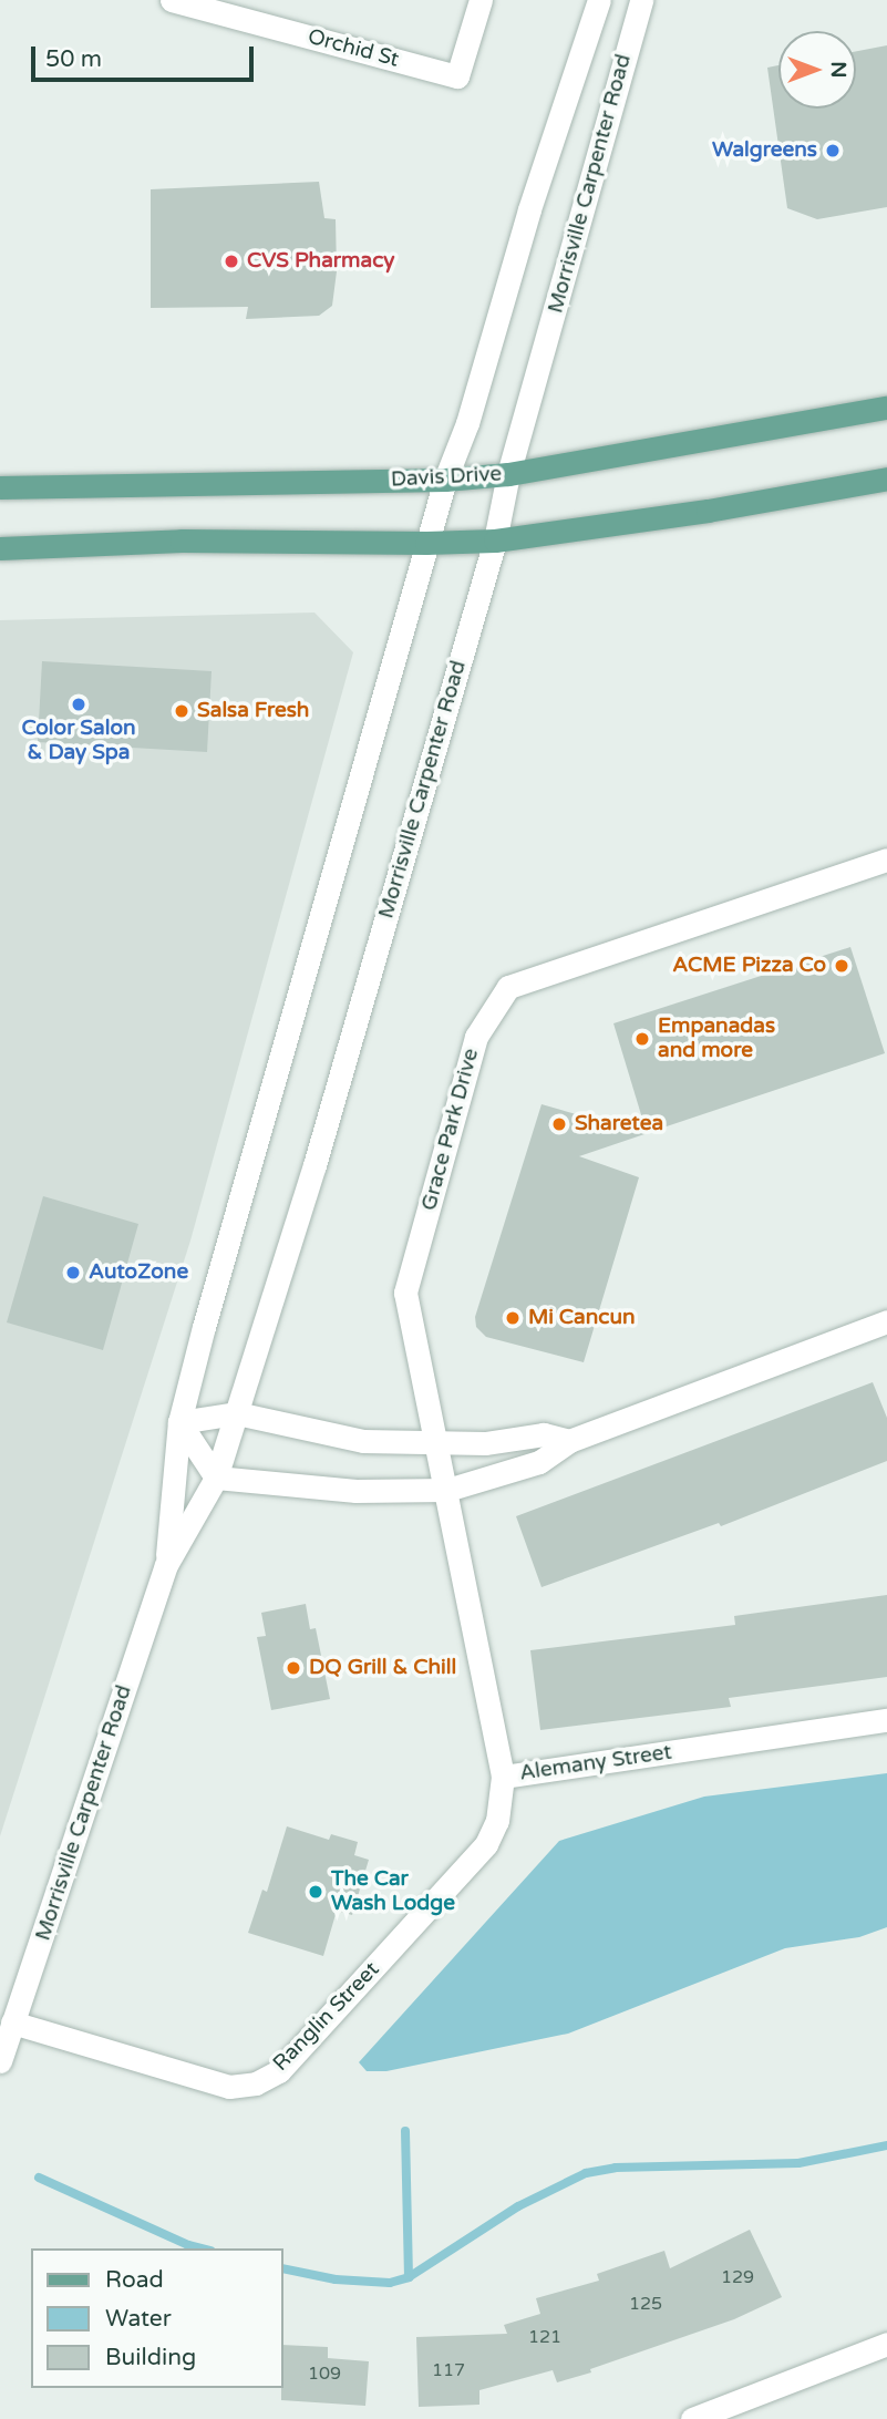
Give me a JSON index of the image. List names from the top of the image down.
{
  "streets": {
    "main road": ["Davis Drive"],
    "street": [
      "Orchid St",
      "Morrisville Carpenter Road",
      "Grace Park Drive",
      "Alemany Street",
      "Ranglin Street"
    ]
  },
  "crossings": [
    ["Morrisville Carpenter Road", "Davis Drive"],
    ["Morrisville Carpenter Road", "Ranglin Street"],
    ["Grace Park Drive", "Alemany Street"],
    ["Alemany Street", "Ranglin Street"]
  ],
  "places": [
    "Walgreens",
    "CVS Pharmacy",
    "Color Salon & Day Spa",
    "Salsa Fresh",
    "ACME Pizza Co",
    "Empanadas and more",
    "Sharetea",
    "AutoZone",
    "Mi Cancun",
    "DQ Grill & Chill",
    "The Car Wash Lodge"
  ],
  "house_numbers": [
    "129",
    "125",
    "121",
    "117",
    "109"
  ],
  "legend": ["Road", "Water", "Building"],
  "scale_bar": "50 m",
  "north": "right"
}
